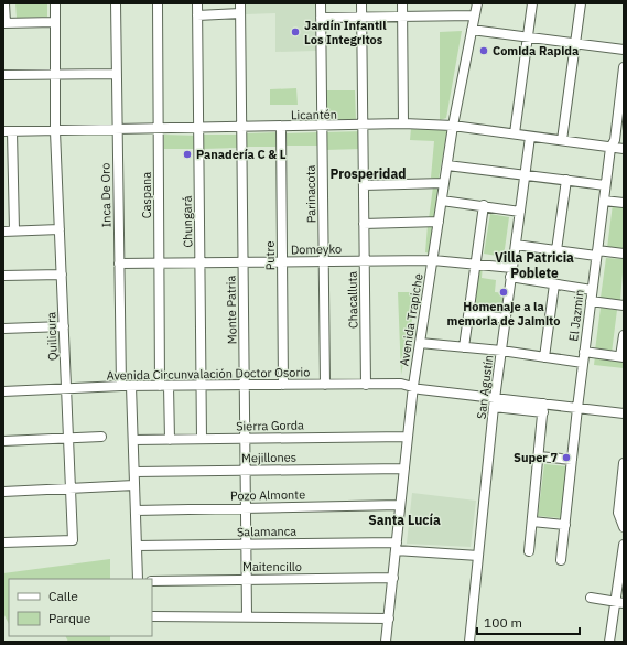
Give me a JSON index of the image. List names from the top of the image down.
{
  "streets": {
    "street": [
      "Licantén",
      "Parinacota",
      "Inca De Oro",
      "Caspana",
      "Chungará",
      "Domeyko",
      "Putre",
      "Chacalluta",
      "Monte Patria",
      "El Jazmin",
      "Avenida Trapiche",
      "Quilicura",
      "Avenida Circunvalación Doctor Osorio",
      "San Agustín",
      "Sierra Gorda",
      "Mejillones",
      "Pozo Almonte",
      "Salamanca",
      "Maitencillo"
    ]
  },
  "crossings": [
    ["Licantén", "Parinacota"],
    ["Licantén", "Inca De Oro"],
    ["Licantén", "Caspana"],
    ["Licantén", "Chungará"],
    ["Licantén", "Putre"],
    ["Licantén", "Chacalluta"],
    ["Licantén", "Monte Patria"],
    ["Licantén", "El Jazmin"],
    ["Licantén", "Avenida Trapiche"],
    ["Licantén", "Quilicura"],
    ["Licantén", "San Agustín"],
    ["Parinacota", "Domeyko"],
    ["Parinacota", "Avenida Circunvalación Doctor Osorio"],
    ["Inca De Oro", "Domeyko"],
    ["Inca De Oro", "Avenida Circunvalación Doctor Osorio"],
    ["Caspana", "Domeyko"],
    ["Caspana", "Avenida Circunvalación Doctor Osorio"],
    ["Caspana", "Sierra Gorda"],
    ["Chungará", "Domeyko"],
    ["Chungará", "Avenida Circunvalación Doctor Osorio"],
    ["Chungará", "Sierra Gorda"],
    ["Domeyko", "Putre"],
    ["Domeyko", "Chacalluta"],
    ["Domeyko", "Monte Patria"],
    ["Domeyko", "El Jazmin"],
    ["Domeyko", "Avenida Trapiche"],
    ["Domeyko", "San Agustín"],
    ["Putre", "Avenida Circunvalación Doctor Osorio"],
    ["Chacalluta", "Avenida Circunvalación Doctor Osorio"],
    ["Monte Patria", "Avenida Circunvalación Doctor Osorio"],
    ["Monte Patria", "Sierra Gorda"],
    ["Monte Patria", "Mejillones"],
    ["Monte Patria", "Pozo Almonte"],
    ["Monte Patria", "Salamanca"],
    ["Monte Patria", "Maitencillo"],
    ["El Jazmin", "Avenida Circunvalación Doctor Osorio"],
    ["Avenida Trapiche", "Avenida Circunvalación Doctor Osorio"],
    ["Avenida Trapiche", "Sierra Gorda"],
    ["Avenida Trapiche", "Mejillones"],
    ["Avenida Trapiche", "Pozo Almonte"],
    ["Avenida Trapiche", "Salamanca"],
    ["Avenida Trapiche", "Maitencillo"],
    ["Quilicura", "Avenida Circunvalación Doctor Osorio"],
    ["Avenida Circunvalación Doctor Osorio", "San Agustín"],
    ["San Agustín", "Salamanca"]
  ],
  "districts": ["Prosperidad", "Villa Patricia Poblete", "Santa Lucía"],
  "places": [
    "Jardín Infantil Los Integritos",
    "Comida Rapida",
    "Panadería C & L",
    "Homenaje a la memoria de Jaimito",
    "Super 7"
  ],
  "legend": ["Calle", "Parque"],
  "scale_bar": "100 m"
}
